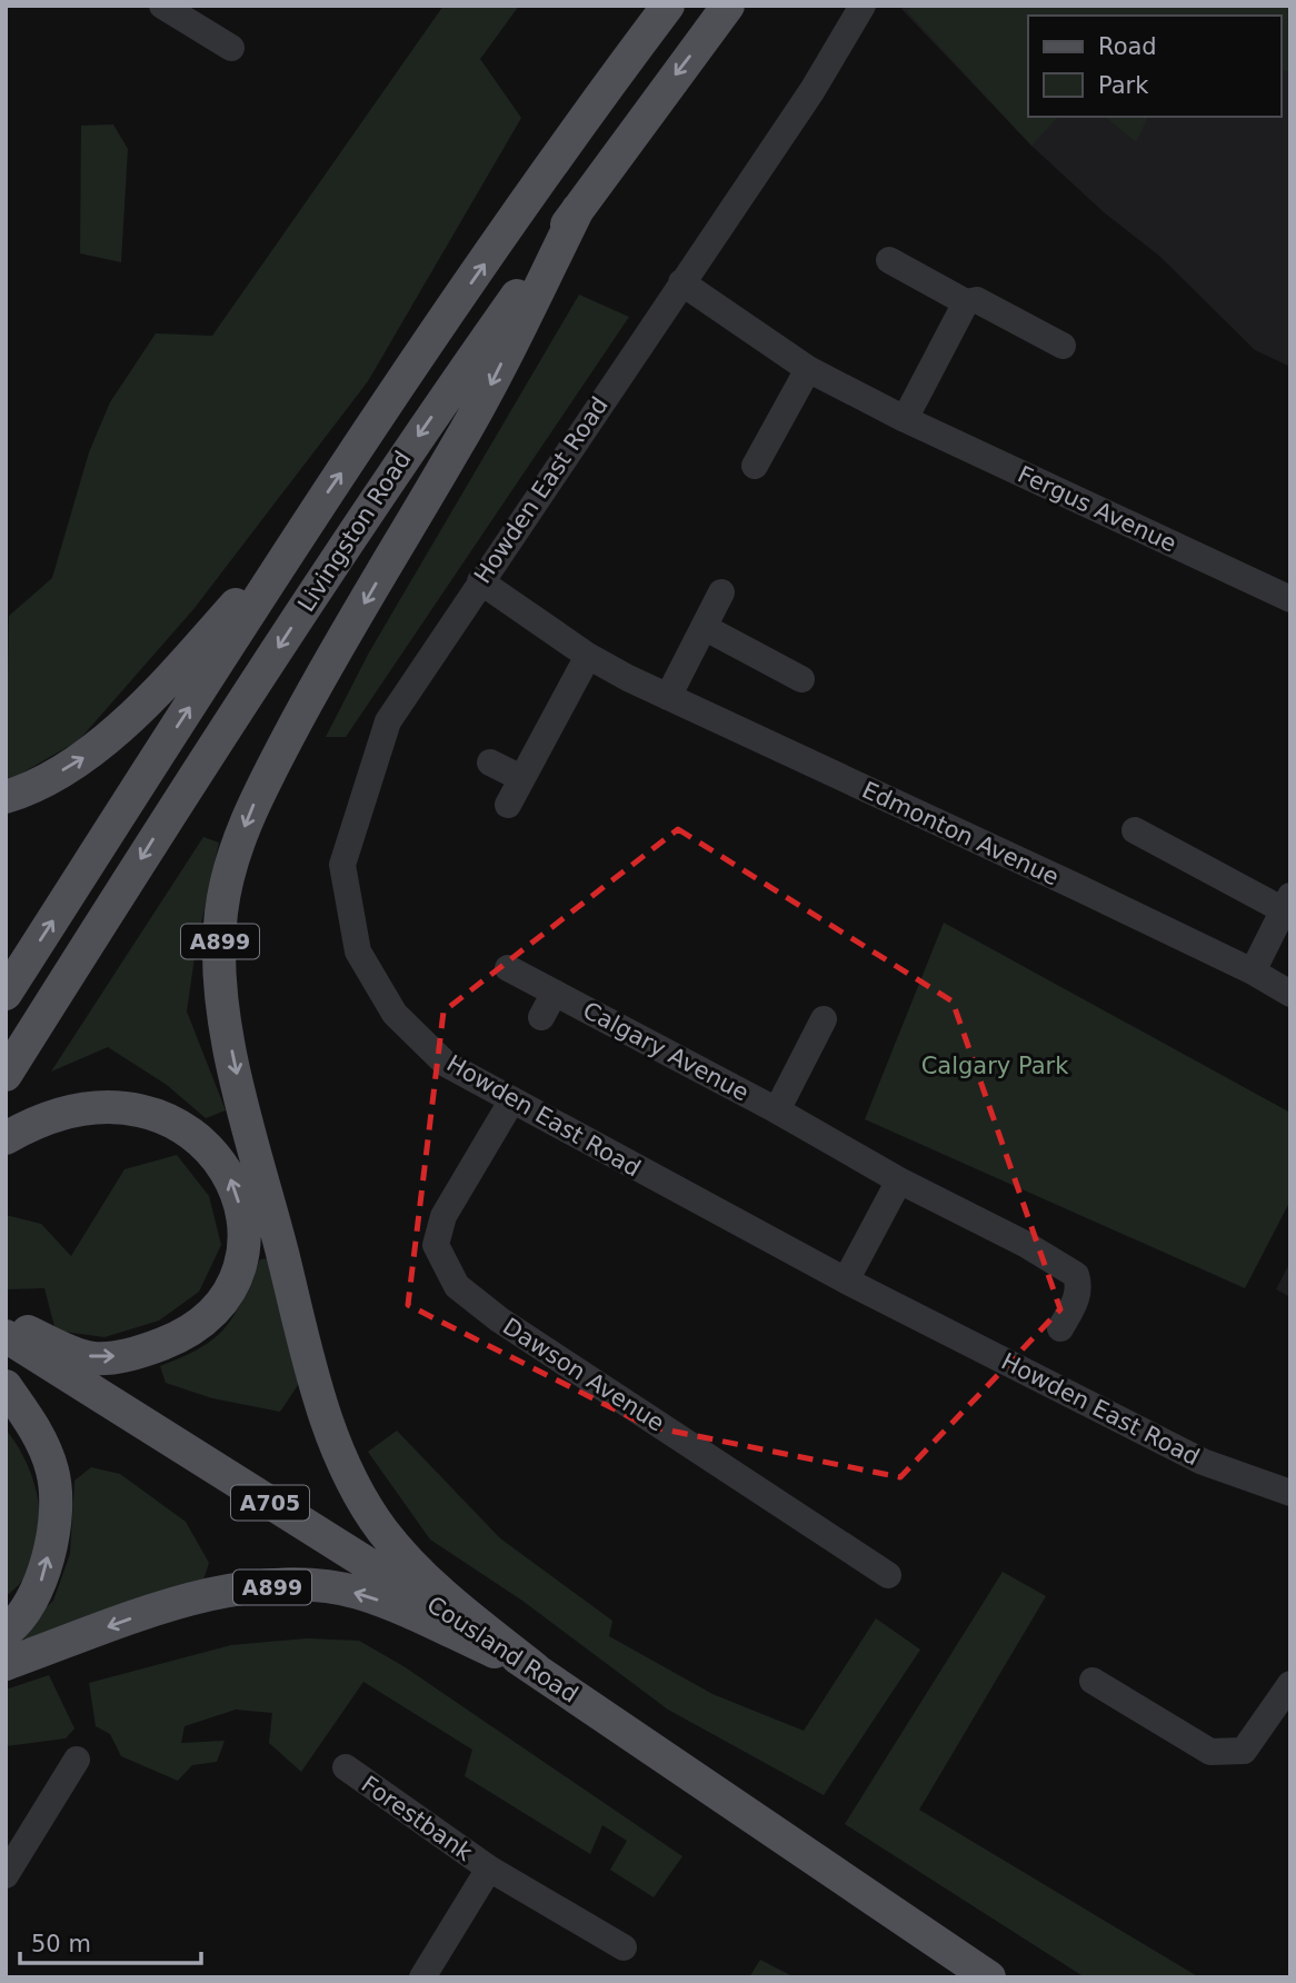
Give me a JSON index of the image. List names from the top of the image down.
{
  "streets": {
    "main road": [
      "Livingston Road",
      "A899",
      "A705",
      "Cousland Road"
    ],
    "street": [
      "Howden East Road",
      "Fergus Avenue",
      "Edmonton Avenue",
      "Calgary Avenue",
      "Dawson Avenue",
      "Forestbank"
    ]
  },
  "crossings": [
    ["Howden East Road", "Fergus Avenue"],
    ["Howden East Road", "Edmonton Avenue"],
    ["Howden East Road", "Dawson Avenue"],
    ["Livingston Road", "A899"],
    ["A899", "Cousland Road"]
  ],
  "parks": ["Calgary Park"],
  "legend": ["Road", "Park"],
  "scale_bar": "50 m"
}
